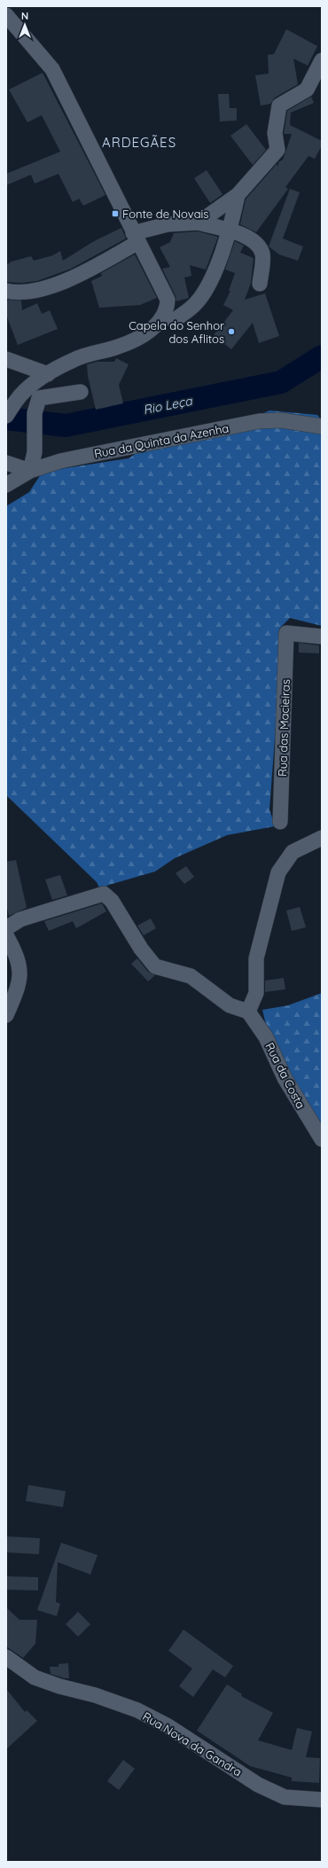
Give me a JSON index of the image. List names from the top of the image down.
{
  "streets": {
    "street": [
      "Rua da Quinta da Azenha",
      "Rua das Macieiras",
      "Rua da Costa",
      "Rua Nova da Gandra"
    ]
  },
  "districts": ["ARDEGÃES"],
  "water": ["Rio Leça"],
  "places": {
    "transit": ["Fonte de Novais"],
    "other": ["Capela do Senhor dos Aflitos"]
  },
  "north": "top"
}
